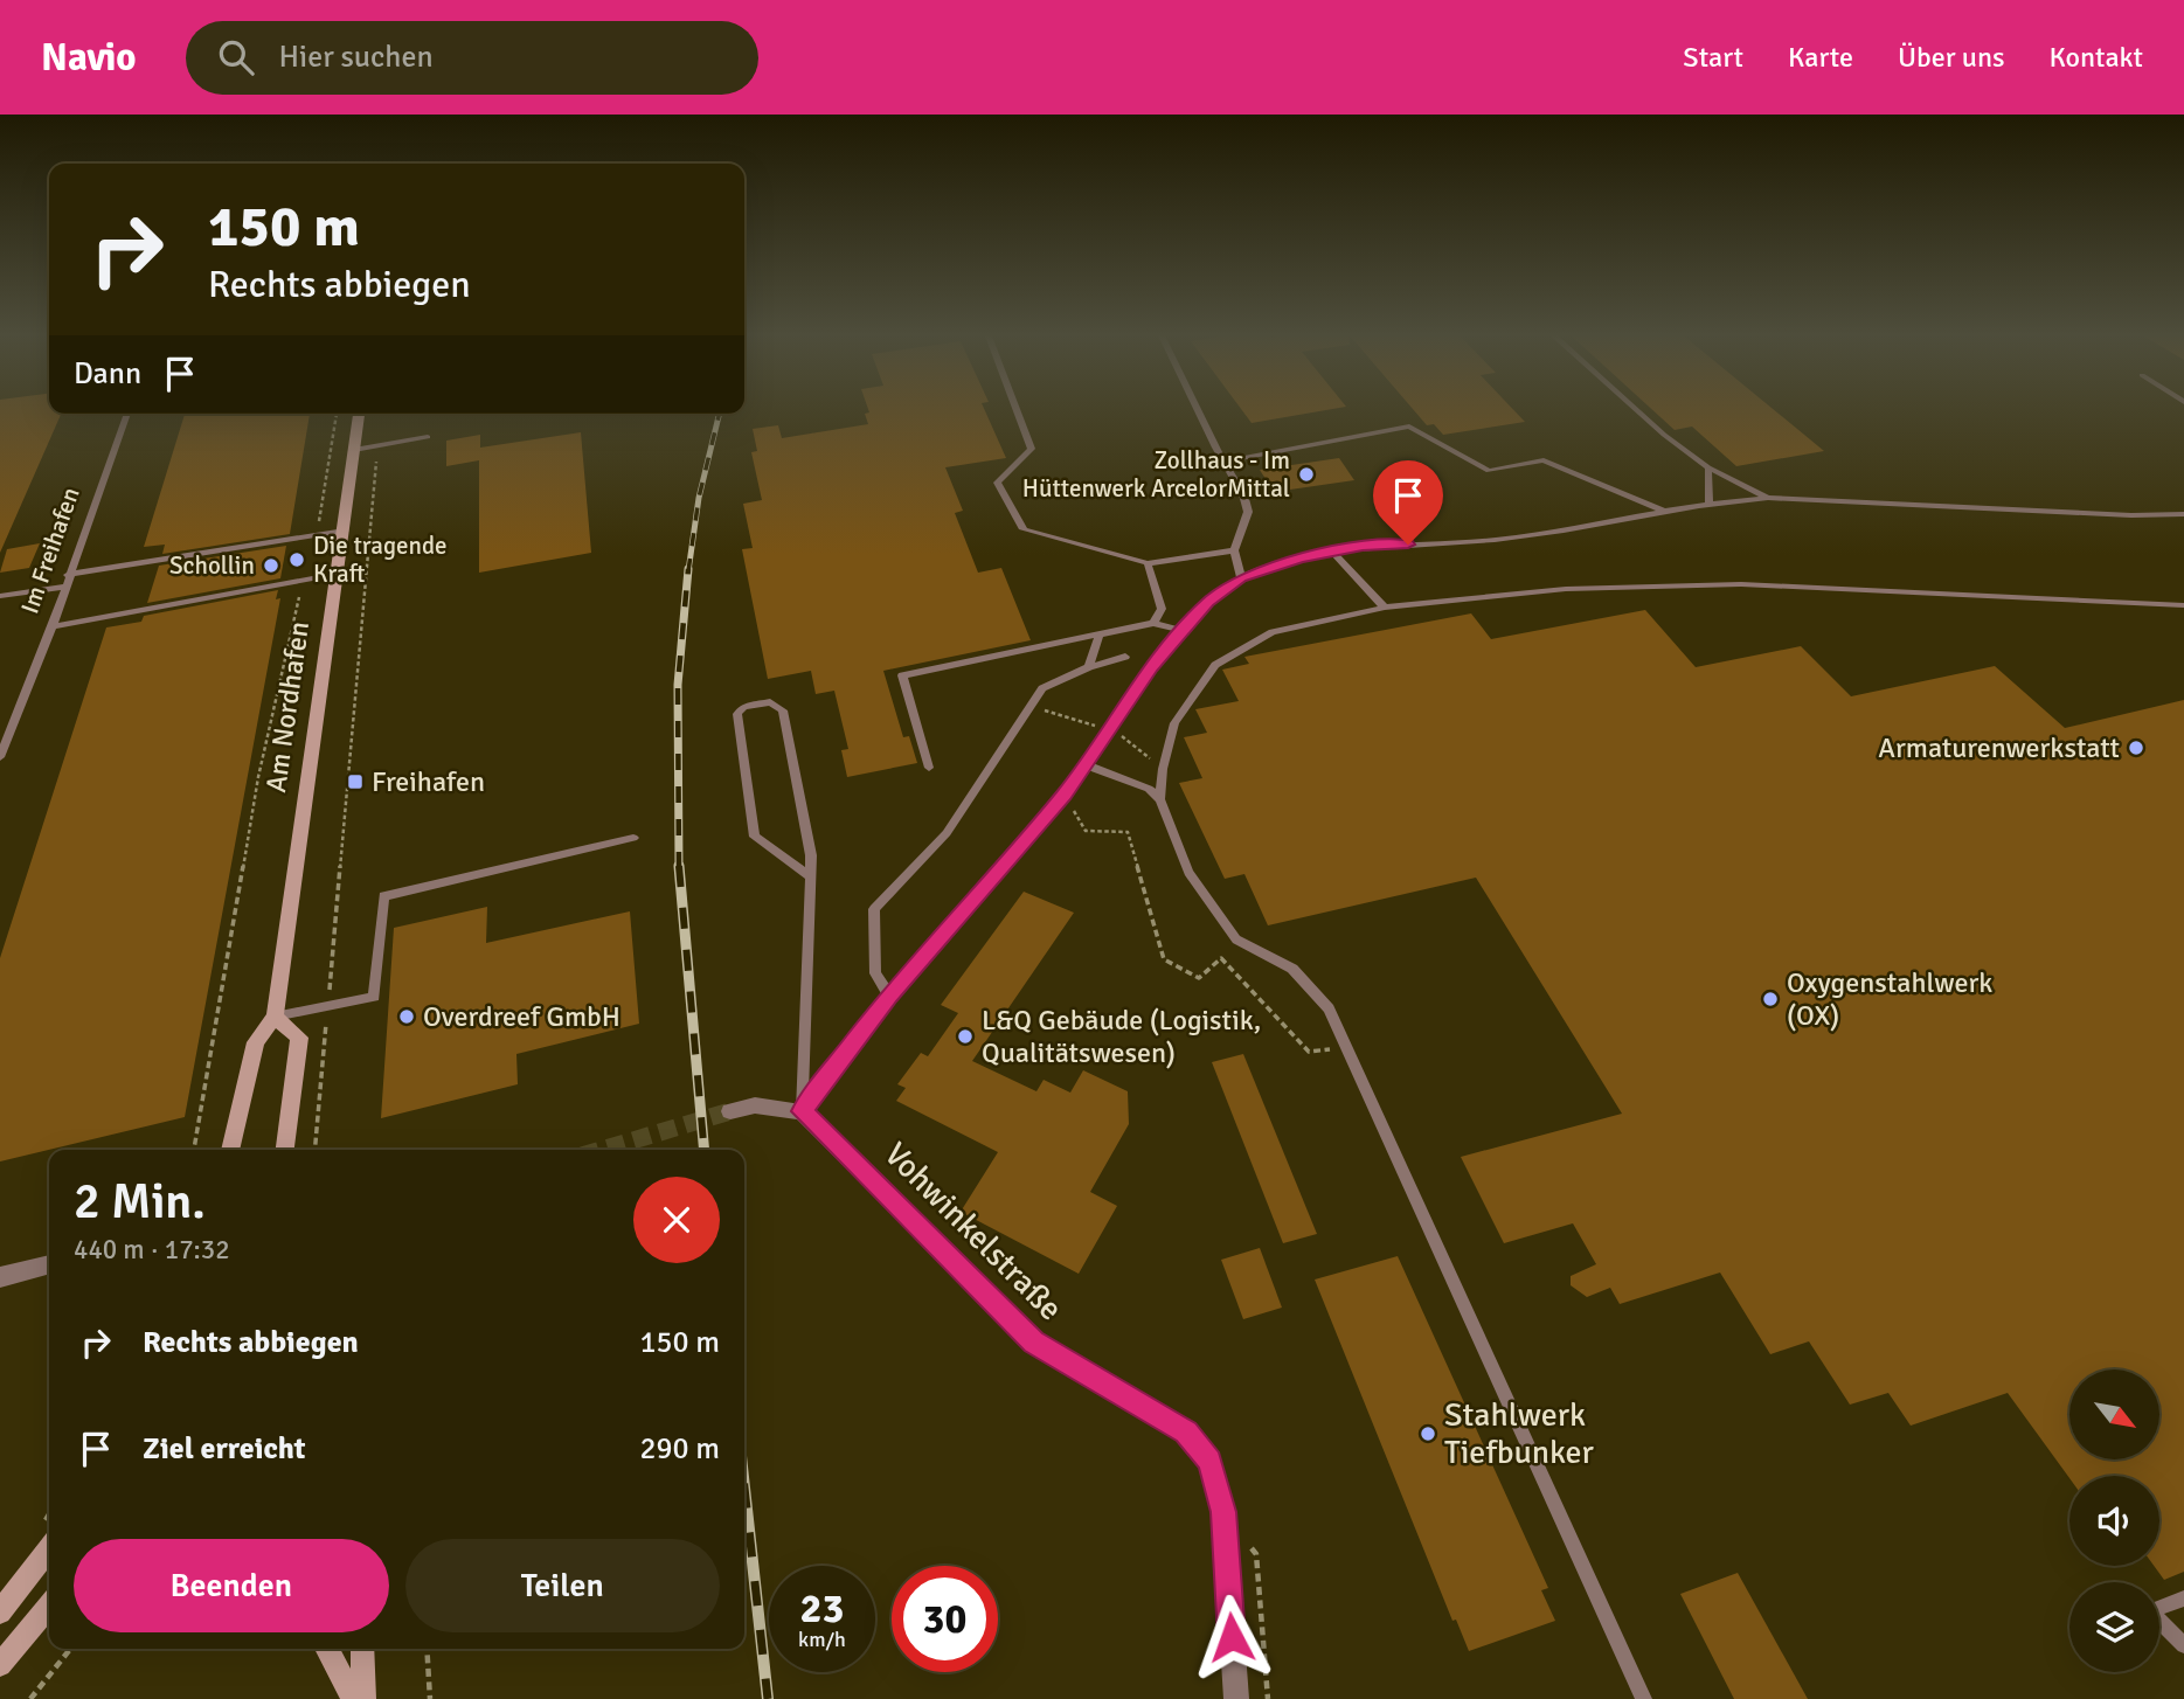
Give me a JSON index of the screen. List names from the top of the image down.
{
  "streets": {
    "main road": ["Am Nordhafen"],
    "street": ["Vohwinkelstraße"],
    "lane": ["Im Freihafen"]
  },
  "places": {
    "other": [
      "Zollhaus - Im Hüttenwerk ArcelorMittal",
      "Die tragende Kraft",
      "Schollin",
      "Armaturenwerkstatt",
      "Oxygenstahlwerk (OX)",
      "Overdreef GmbH",
      "L&Q Gebäude (Logistik, Qualitätswesen)",
      "Stahlwerk Tiefbunker"
    ],
    "transit": ["Freihafen"]
  },
  "north": "bottom right",
  "page": {
    "header": "Navio",
    "search": "Hier suchen",
    "nav": [
      "Start",
      "Karte",
      "Über uns",
      "Kontakt"
    ],
    "turn": ["150 m", "Rechts abbiegen"],
    "then": "Dann",
    "heading": ["2 Min.", "440 m · 17:32"],
    "list": [
      {
        "name": "Rechts abbiegen",
        "value": "150 m"
      },
      {
        "name": "Ziel erreicht",
        "value": "290 m"
      }
    ],
    "buttons": ["Beenden", "Teilen"],
    "speed": "23 km/h",
    "limit": "30"
  }
}
